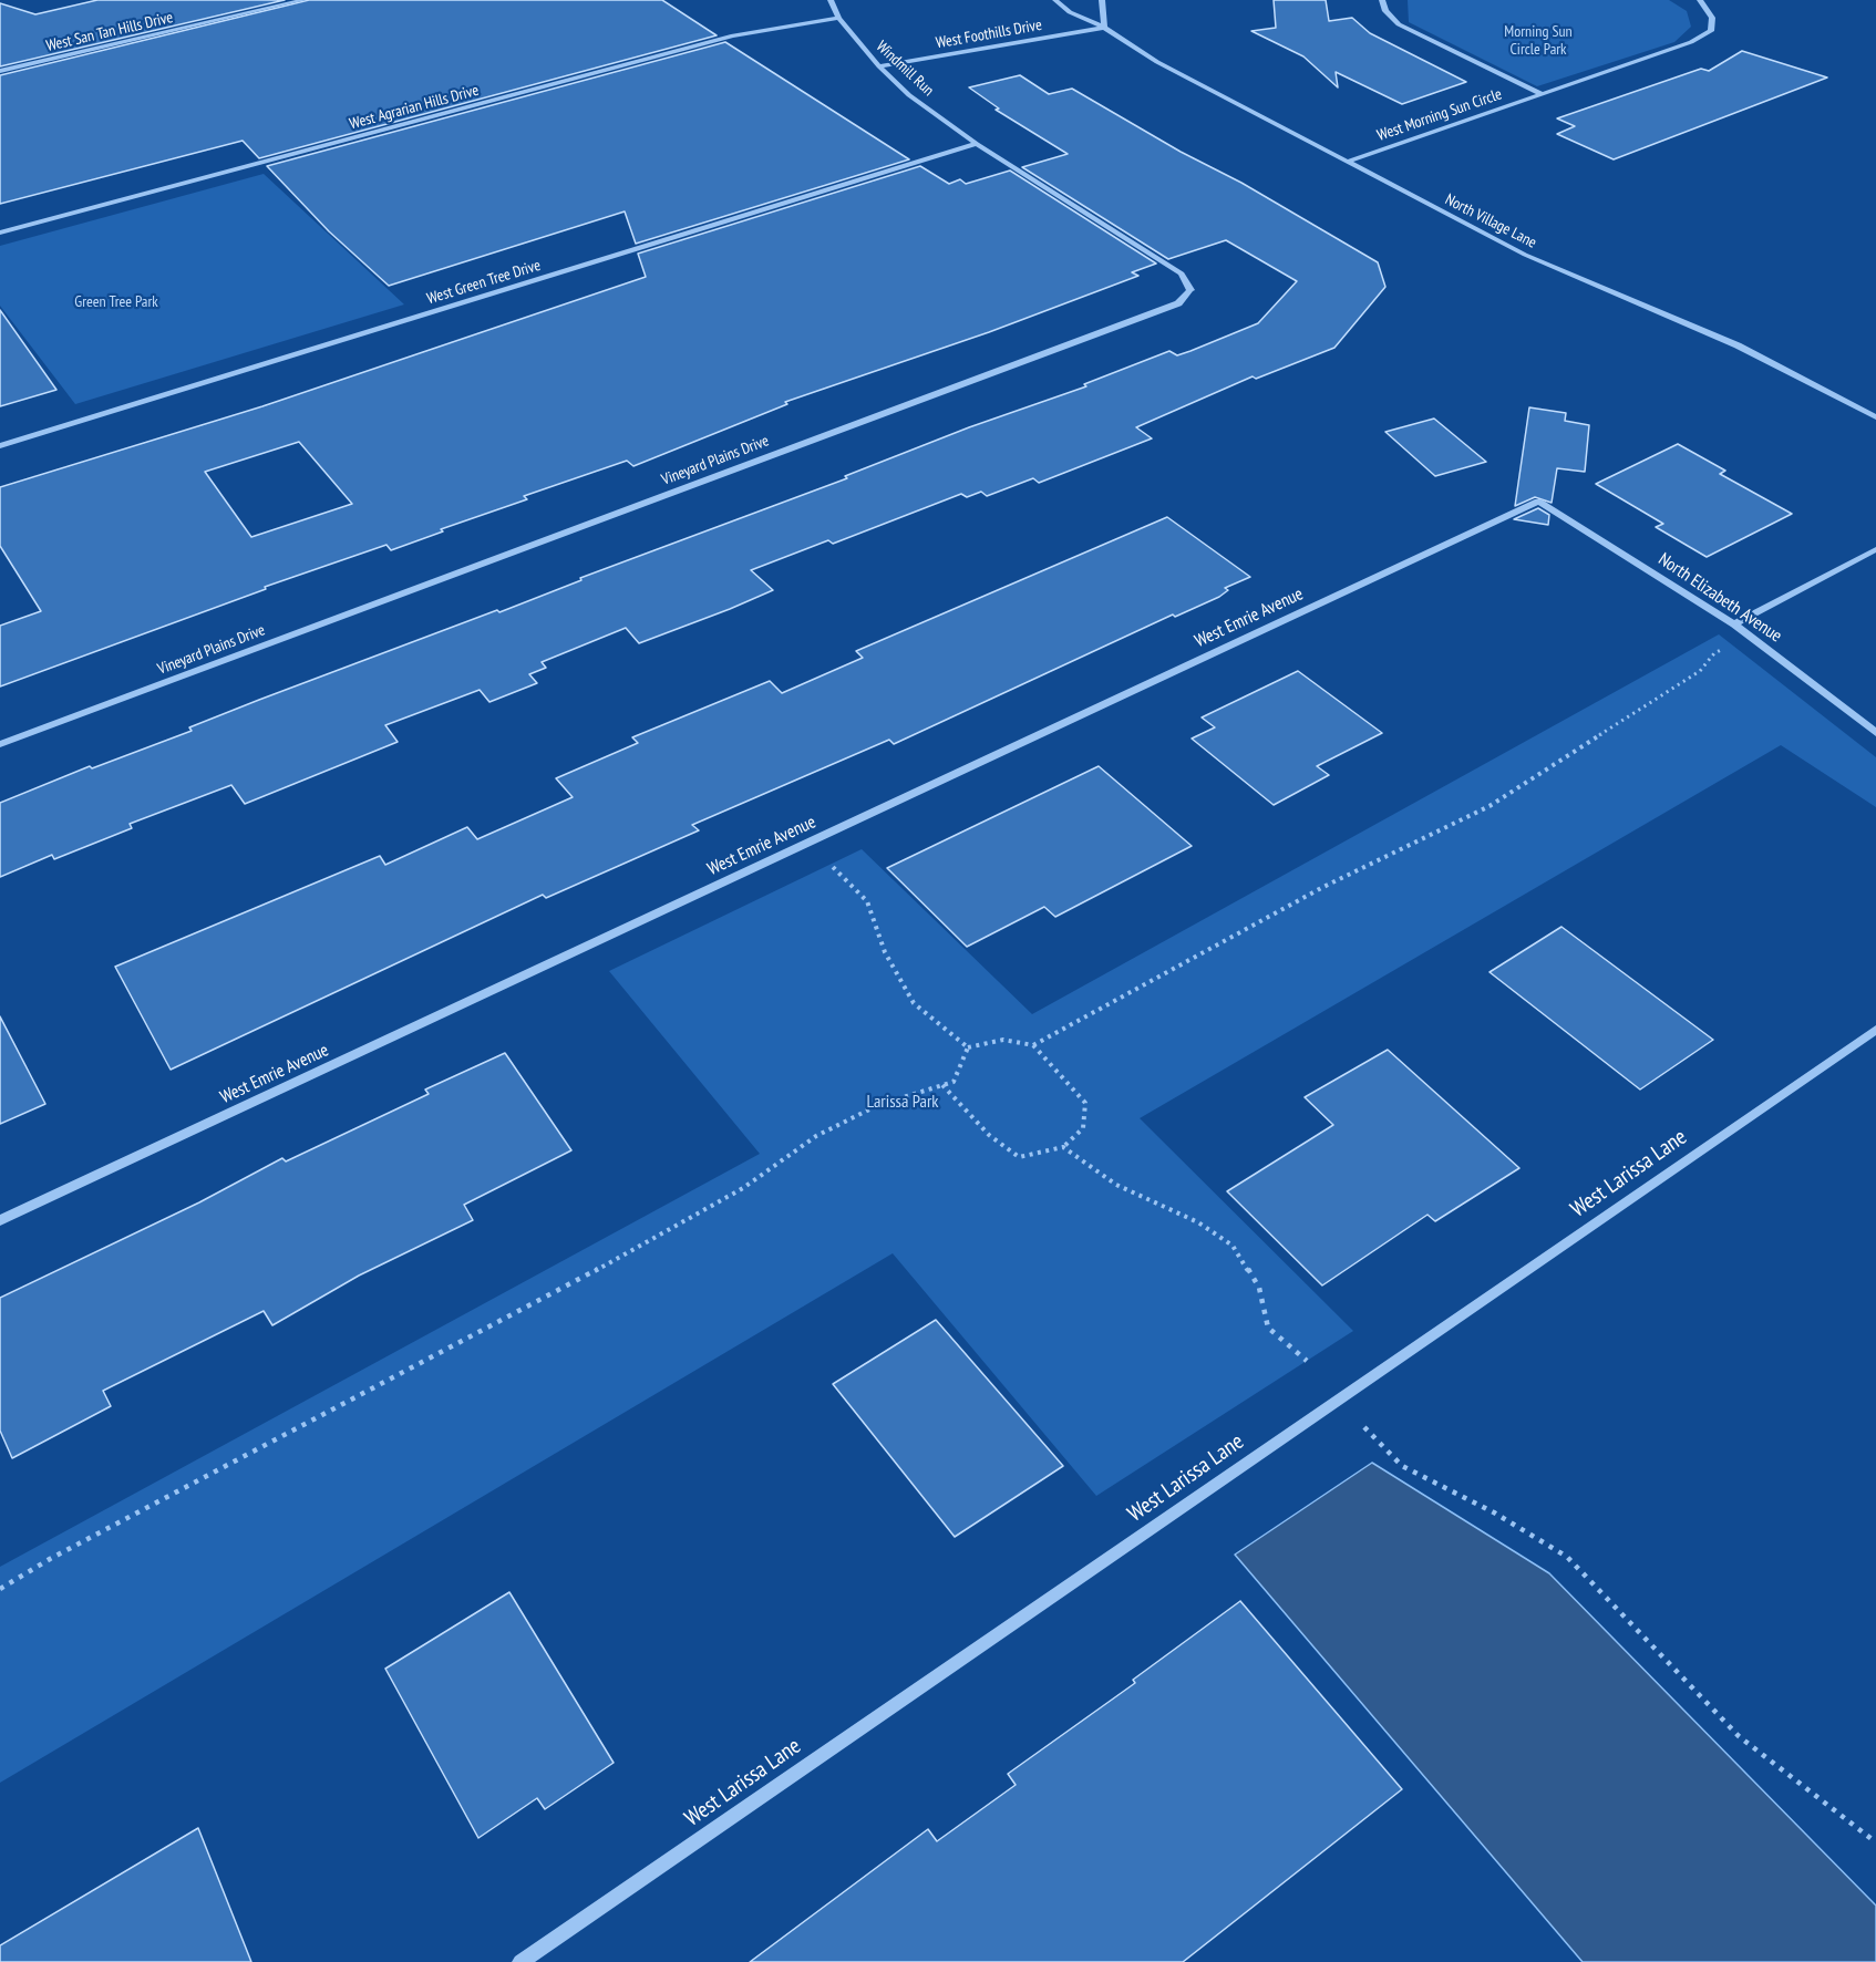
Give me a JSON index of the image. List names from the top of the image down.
{
  "streets": {
    "street": [
      "West San Tan Hills Drive",
      "West Foothills Drive",
      "Windmill Run",
      "West Agrarian Hills Drive",
      "West Morning Sun Circle",
      "North Village Lane",
      "West Green Tree Drive",
      "Vineyard Plains Drive",
      "North Elizabeth Avenue",
      "West Emrie Avenue",
      "West Larissa Lane"
    ]
  },
  "crossings": [
    ["West Foothills Drive", "Windmill Run"],
    ["West Foothills Drive", "North Village Lane"],
    ["Windmill Run", "West Agrarian Hills Drive"],
    ["Windmill Run", "West Green Tree Drive"],
    ["Windmill Run", "Vineyard Plains Drive"],
    ["West Morning Sun Circle", "North Village Lane"],
    ["West Green Tree Drive", "Vineyard Plains Drive"],
    ["North Elizabeth Avenue", "West Emrie Avenue"]
  ],
  "parks": ["Morning Sun Circle Park", "Green Tree Park", "Larissa Park"]
}
